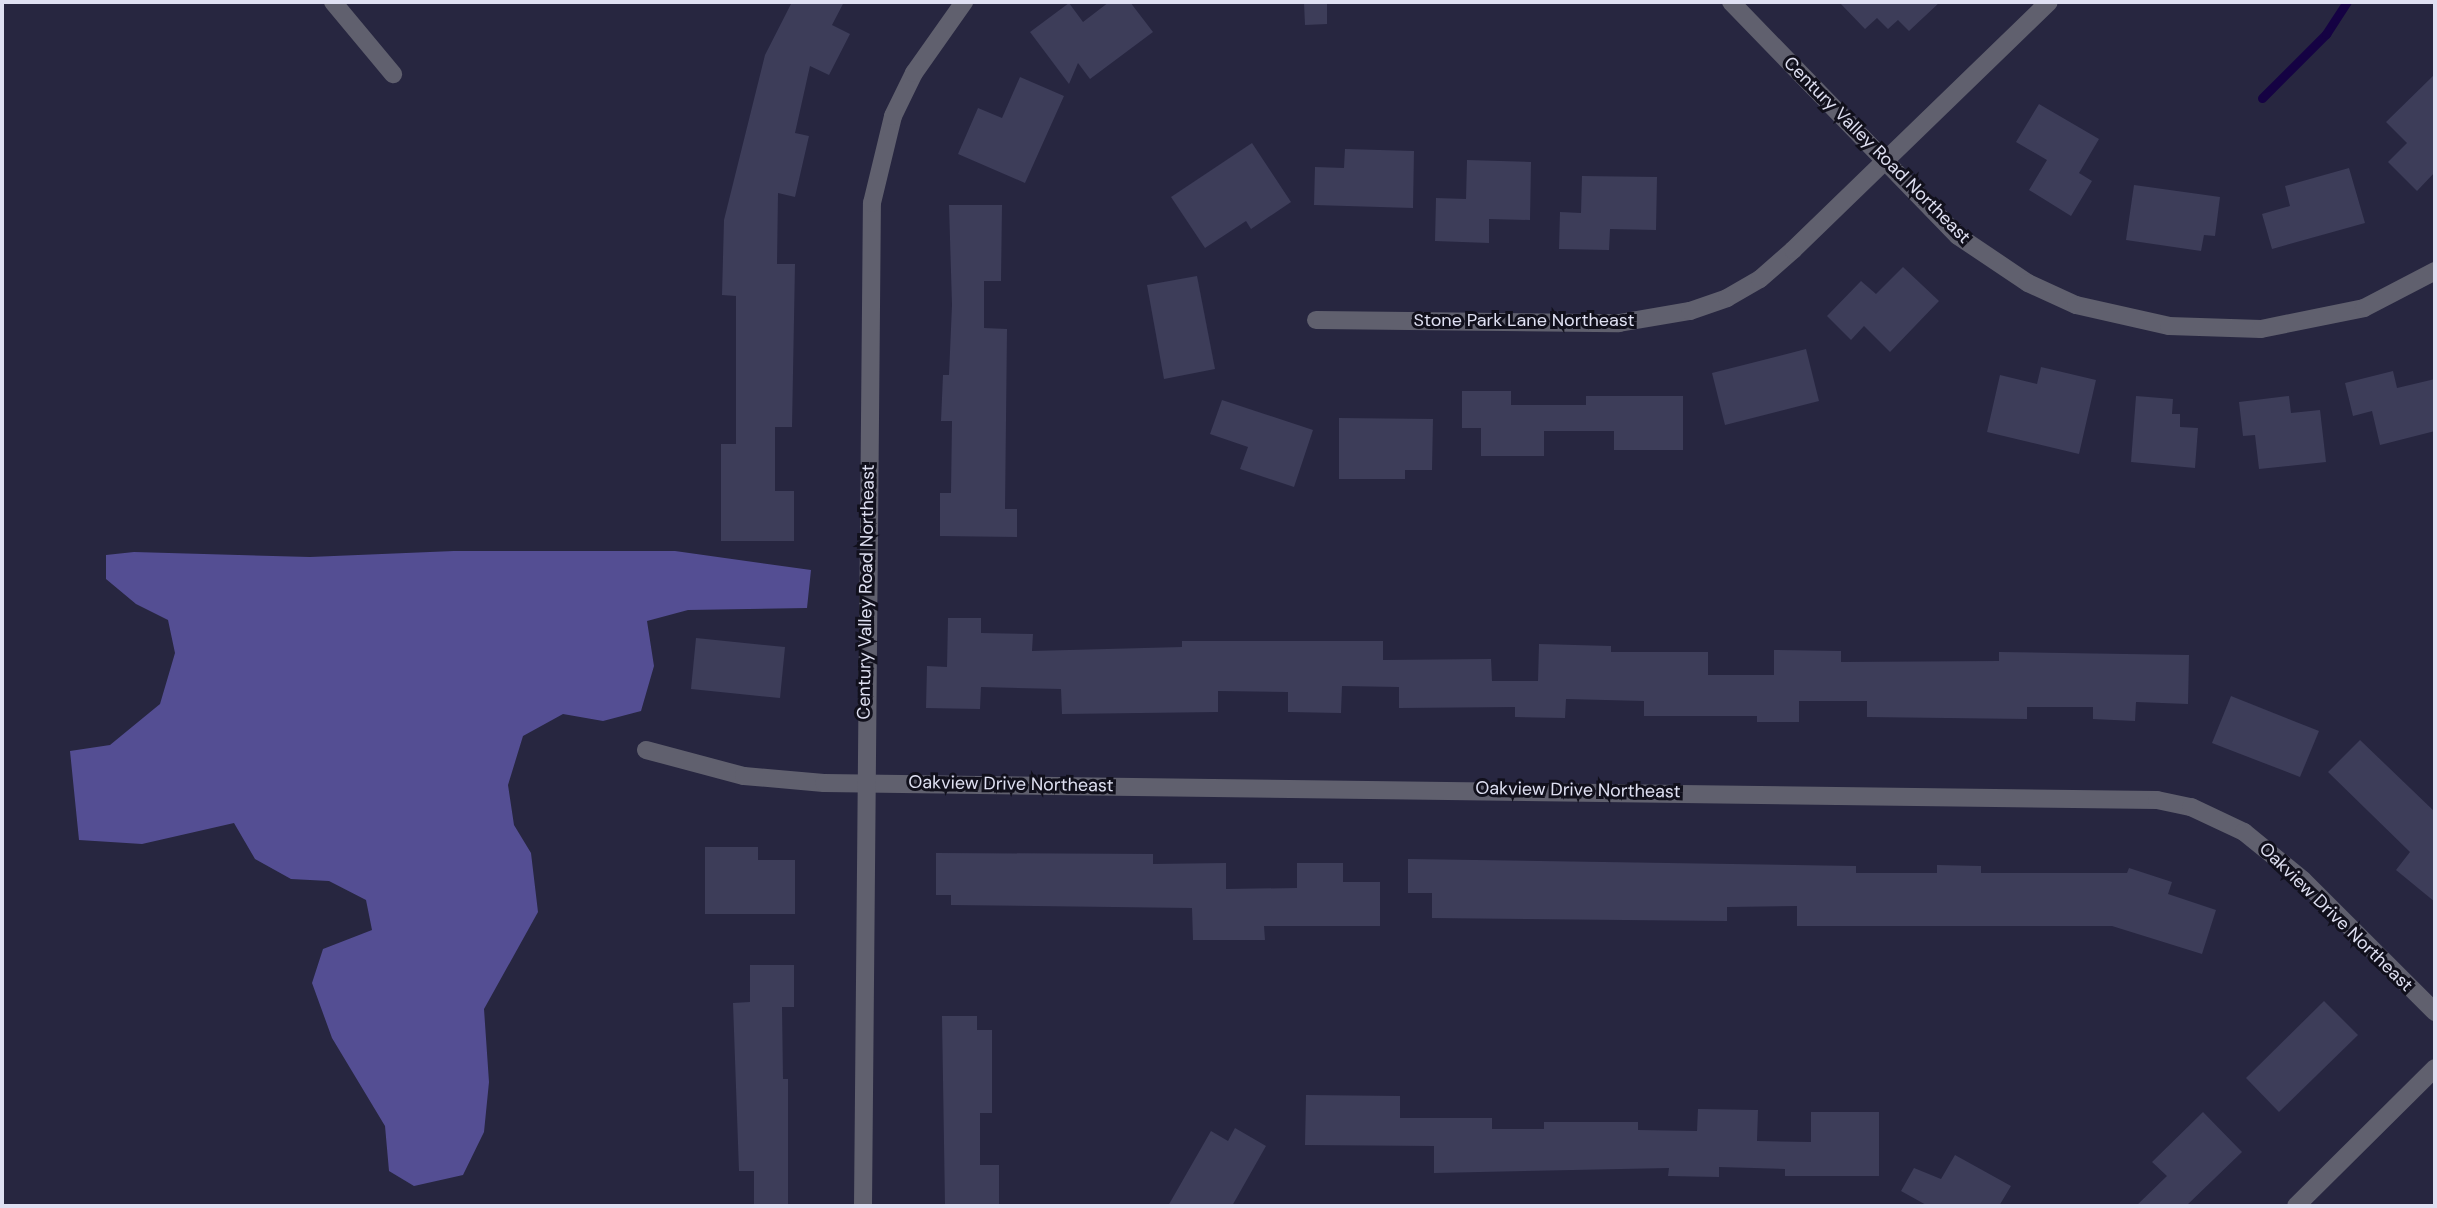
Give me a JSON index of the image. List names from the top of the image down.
{
  "streets": {
    "street": ["Century Valley Road Northeast", "Stone Park Lane Northeast", "Oakview Drive Northeast"]
  },
  "crossings": [
    ["Century Valley Road Northeast", "Stone Park Lane Northeast"],
    ["Century Valley Road Northeast", "Oakview Drive Northeast"]
  ]
}
